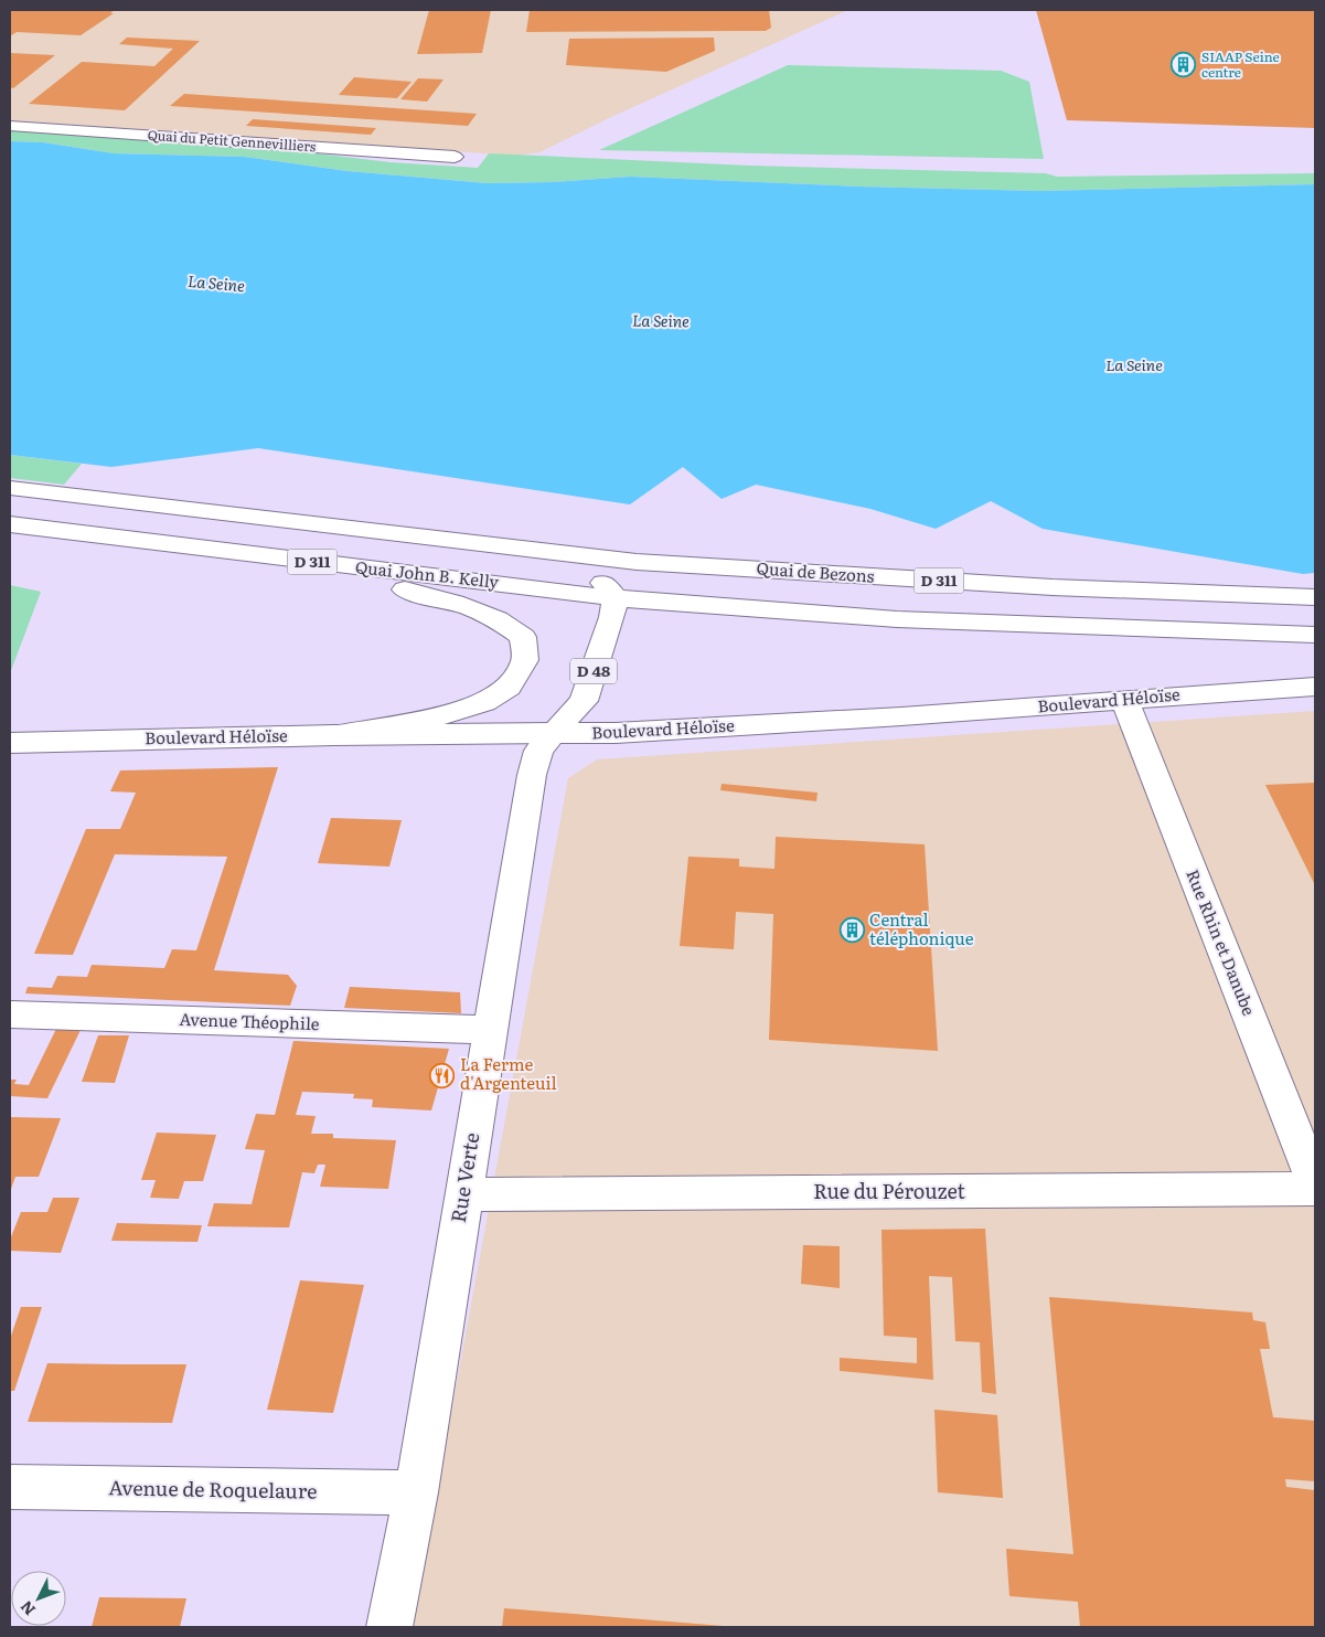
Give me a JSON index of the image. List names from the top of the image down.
{
  "streets": {
    "main road": [
      "Quai du Petit Gennevilliers",
      "D 311",
      "Quai de Bezons",
      "Quai John B. Kelly",
      "D 48",
      "Boulevard Héloïse",
      "Rue Rhin et Danube",
      "Avenue Théophile",
      "Rue Verte",
      "Rue du Pérouzet",
      "Avenue de Roquelaure"
    ]
  },
  "crossings": [
    ["D 311", "Quai John B. Kelly"],
    ["D 311", "D 48"],
    ["Quai John B. Kelly", "D 48"],
    ["D 48", "Boulevard Héloïse"],
    ["D 48", "Rue Verte"],
    ["Boulevard Héloïse", "Rue Rhin et Danube"],
    ["Boulevard Héloïse", "Rue Verte"],
    ["Avenue Théophile", "Rue Verte"],
    ["Rue Verte", "Rue du Pérouzet"],
    ["Rue Verte", "Avenue de Roquelaure"]
  ],
  "water": ["La Seine"],
  "places": {
    "building": ["SIAAP Seine centre", "Central téléphonique"],
    "restaurant": ["La Ferme d'Argenteuil"]
  },
  "north": "bottom left"
}
